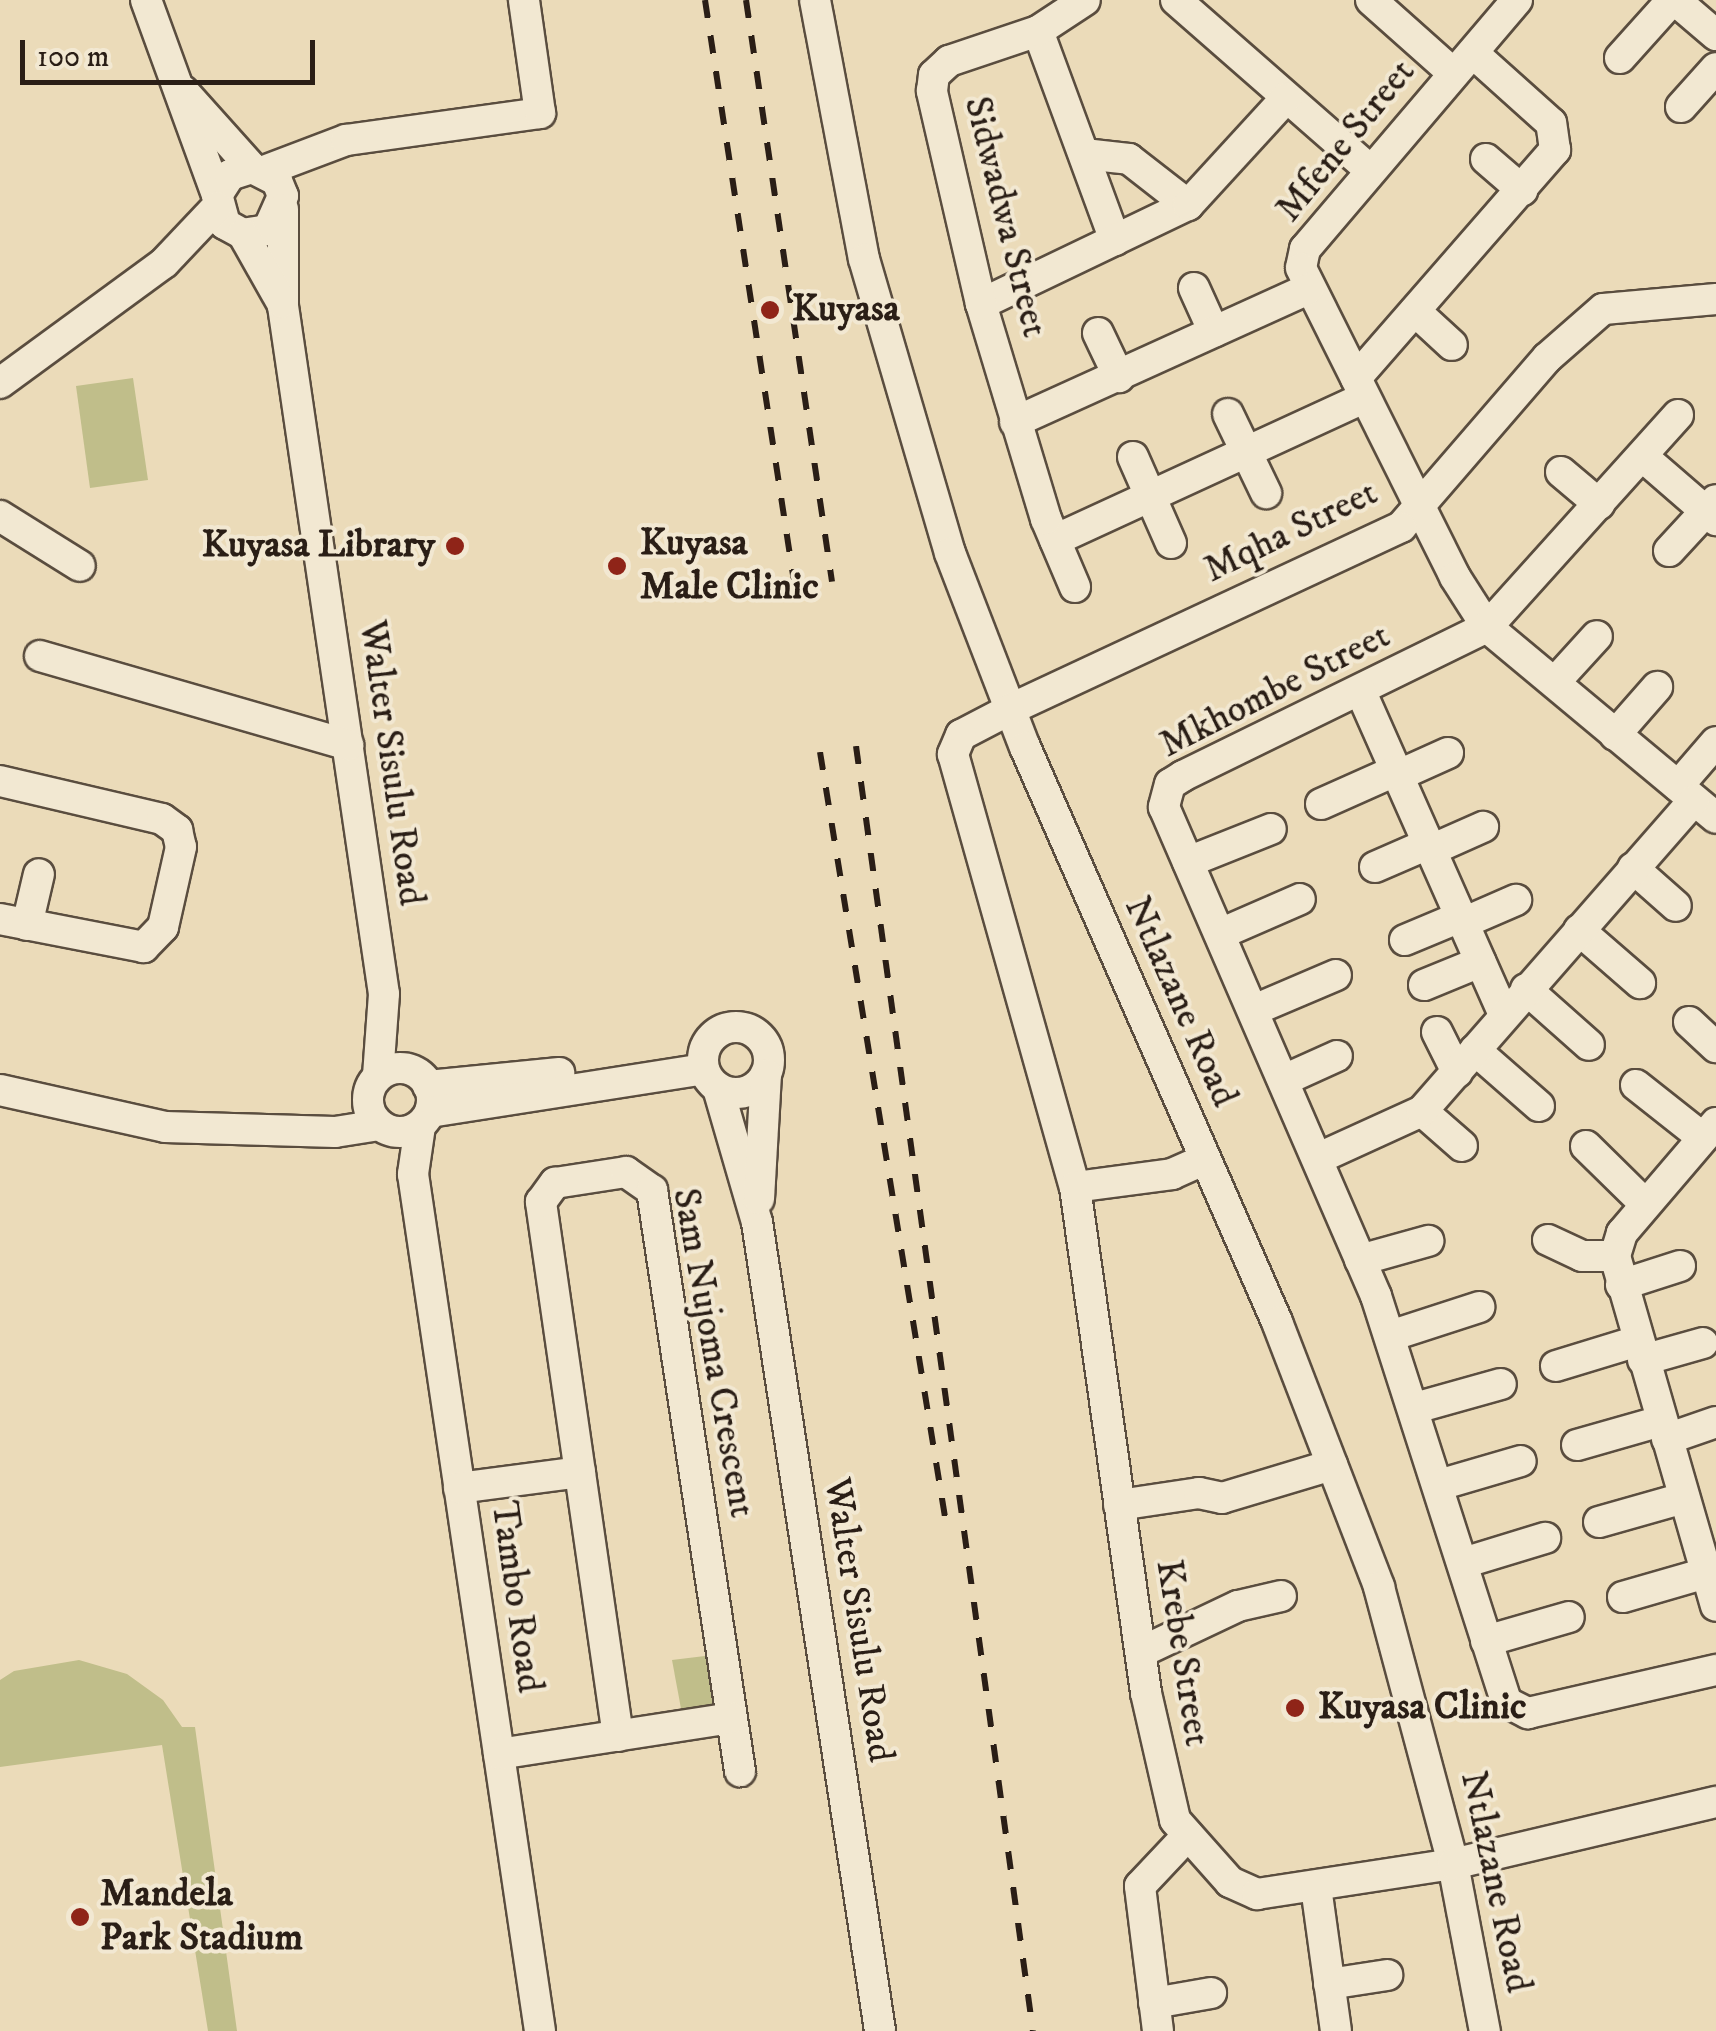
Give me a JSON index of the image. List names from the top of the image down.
{
  "streets": {
    "street": [
      "Mfene Street",
      "Sidwadwa Street",
      "Mqha Street",
      "Mkhombe Street",
      "Walter Sisulu Road",
      "Ntlazane Road",
      "Sam Nujoma Crescent",
      "Tambo Road",
      "Krebe Street"
    ]
  },
  "crossings": [
    ["Mqha Street", "Ntlazane Road"],
    ["Mqha Street", "Krebe Street"],
    ["Walter Sisulu Road", "Tambo Road"],
    ["Ntlazane Road", "Krebe Street"]
  ],
  "places": [
    "Kuyasa",
    "Kuyasa Library",
    "Kuyasa Male Clinic",
    "Kuyasa Clinic",
    "Mandela Park Stadium"
  ],
  "scale_bar": "100 m"
}
